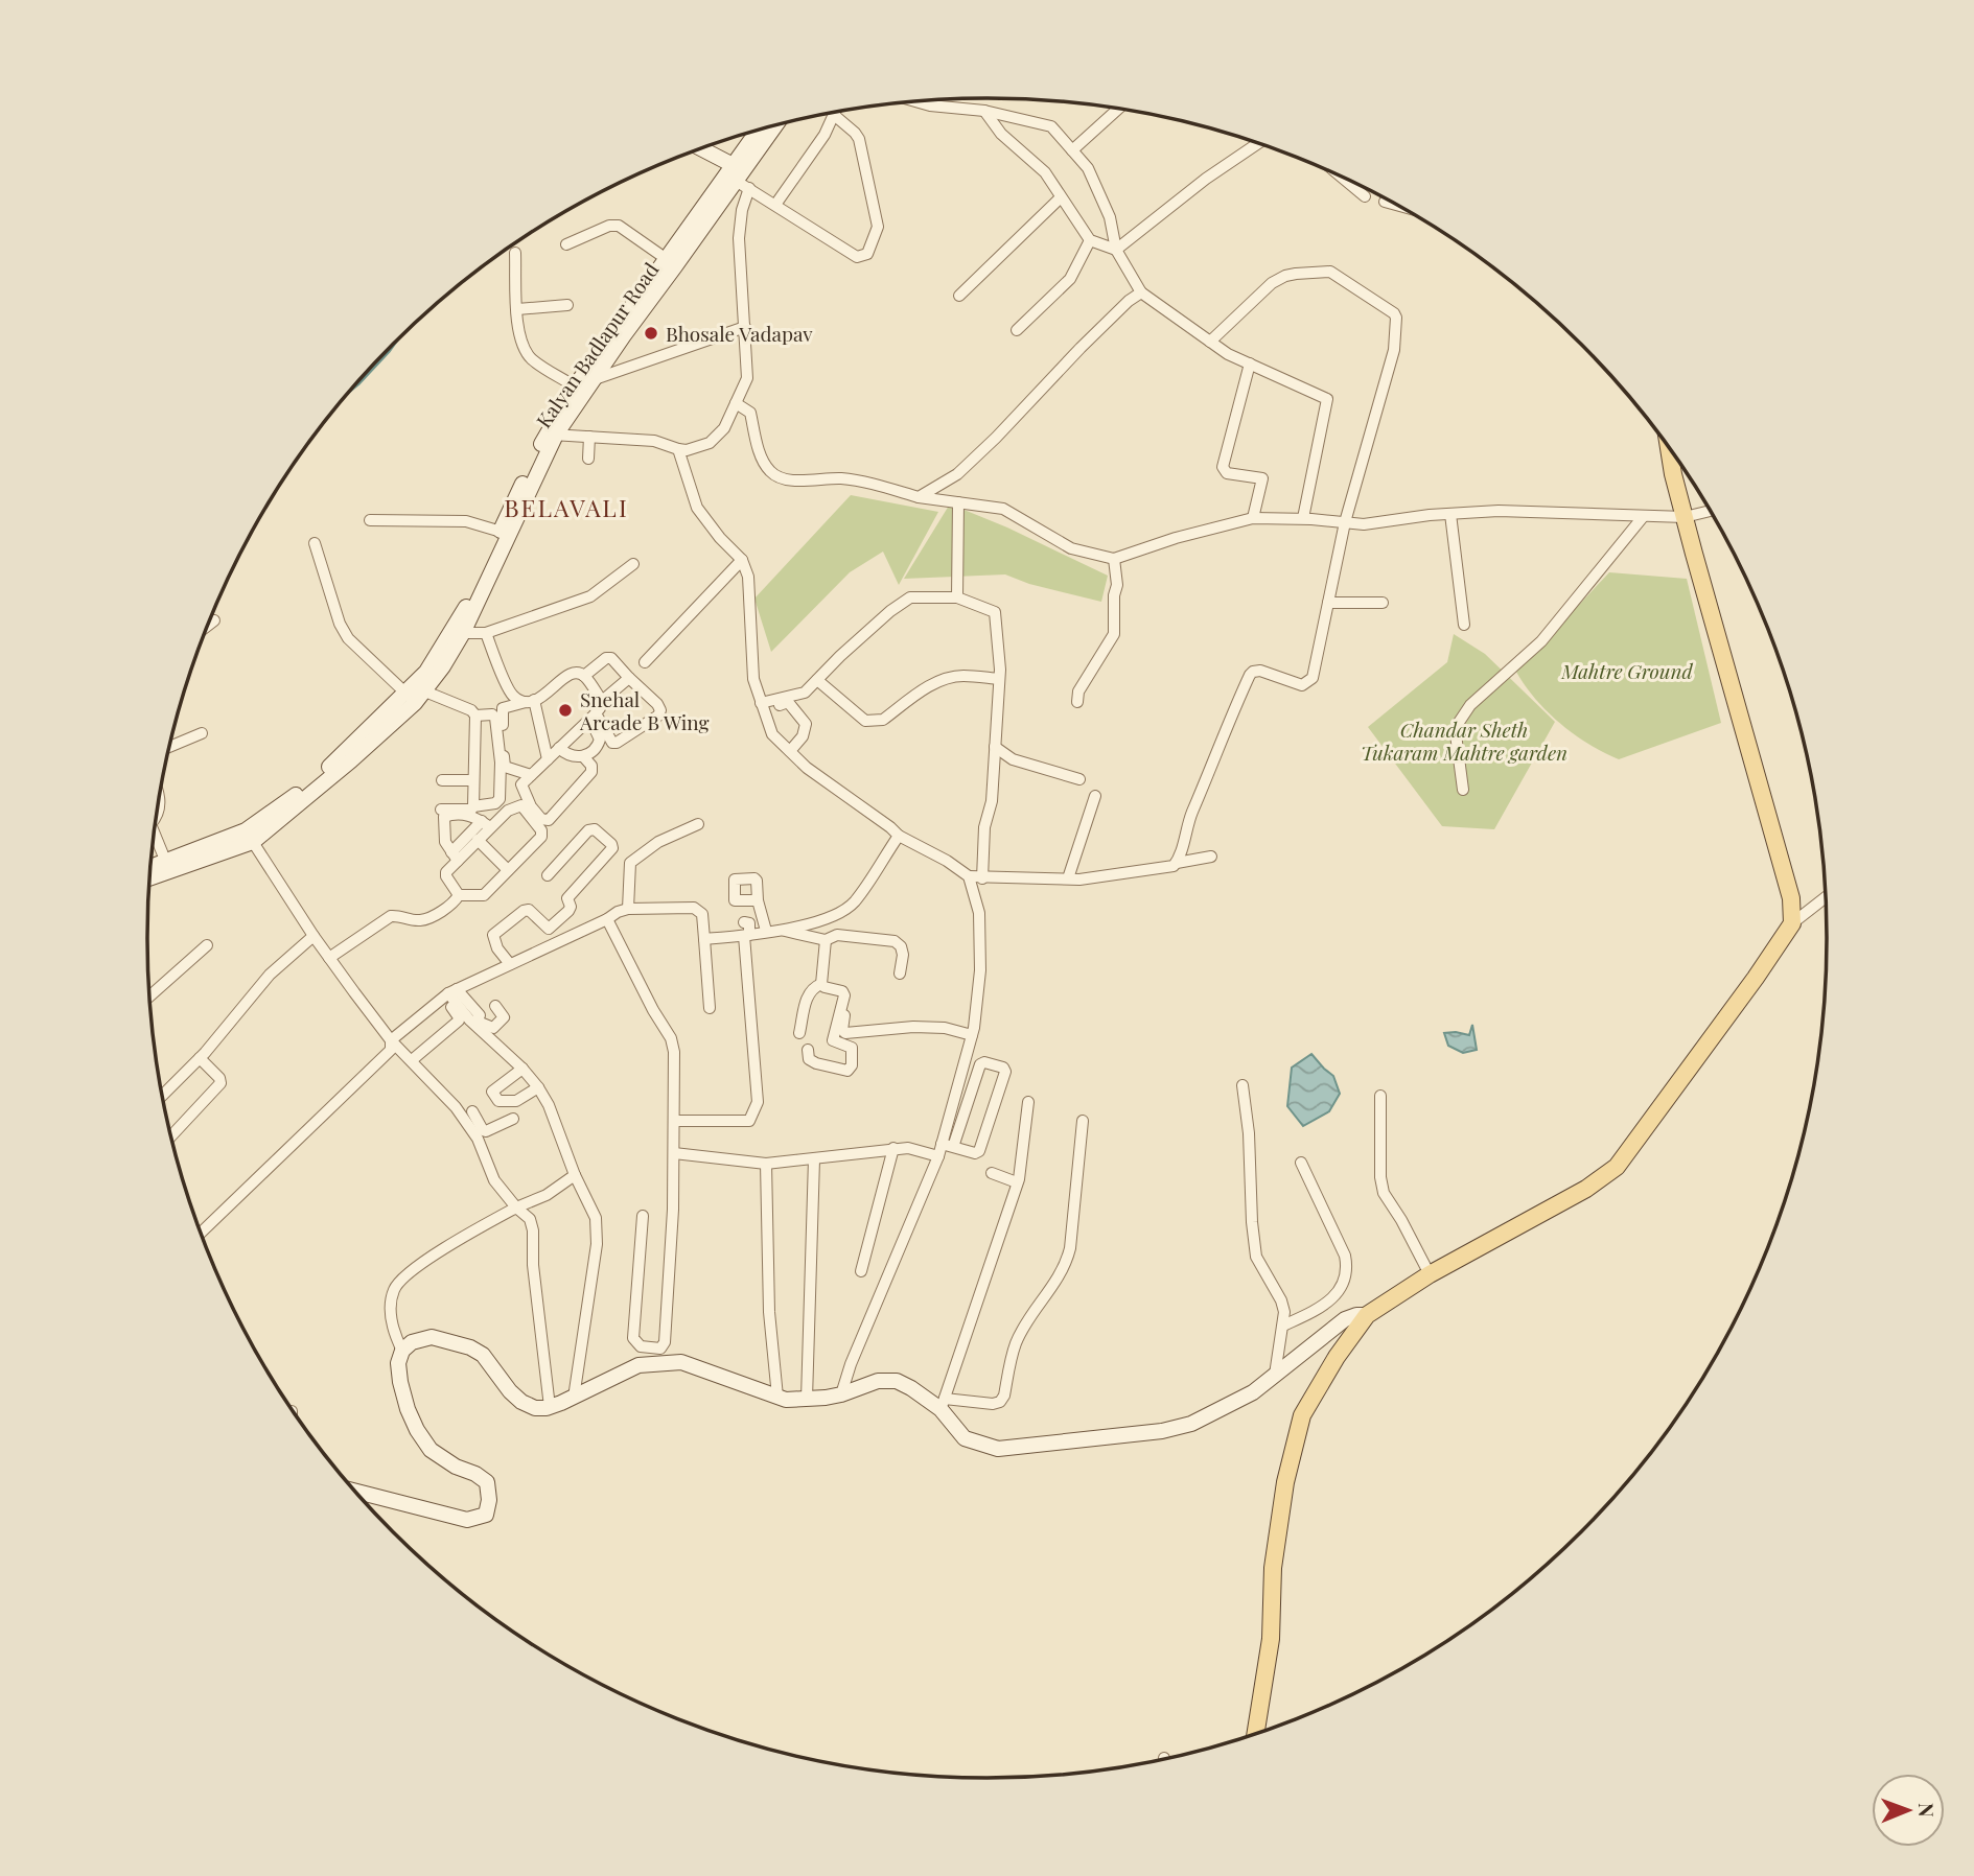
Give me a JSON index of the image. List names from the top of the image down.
{
  "streets": {
    "street": ["Kalyan Badlapur Road"]
  },
  "districts": ["BELAVALI"],
  "parks": ["Mahtre Ground", "Chandar Sheth Tukaram Mahtre garden"],
  "places": ["Bhosale Vadapav", "Snehal Arcade B Wing"],
  "north": "right"
}
